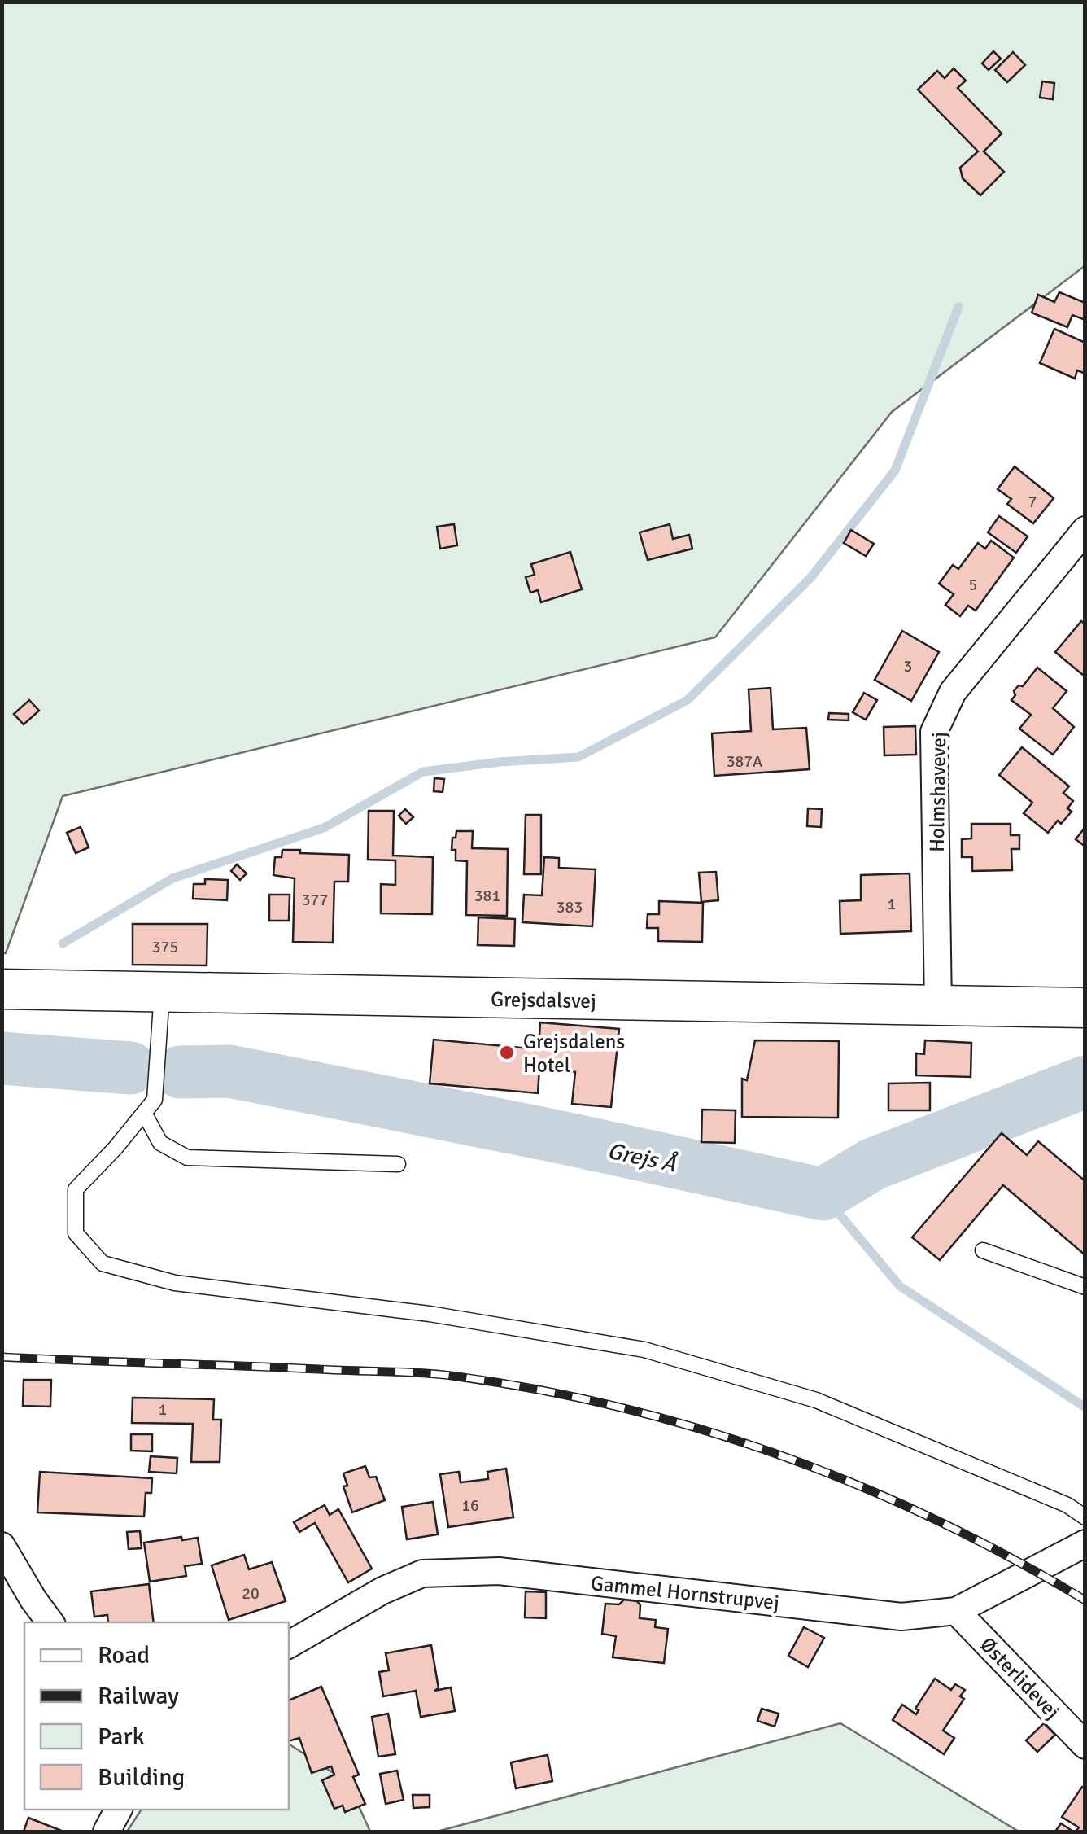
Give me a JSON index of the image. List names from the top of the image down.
{
  "streets": {
    "street": [
      "Holmshavevej",
      "Grejsdalsvej",
      "Gammel Hornstrupvej",
      "Østerlidevej"
    ]
  },
  "crossings": [
    ["Holmshavevej", "Grejsdalsvej"],
    ["Gammel Hornstrupvej", "Østerlidevej"]
  ],
  "water": ["Grejs Å"],
  "places": ["Grejsdalens Hotel"],
  "house_numbers": [
    "7",
    "5",
    "3",
    "387A",
    "381",
    "377",
    "1",
    "383",
    "375",
    "1",
    "16",
    "20"
  ],
  "legend": [
    "Road",
    "Railway",
    "Park",
    "Building"
  ]
}
